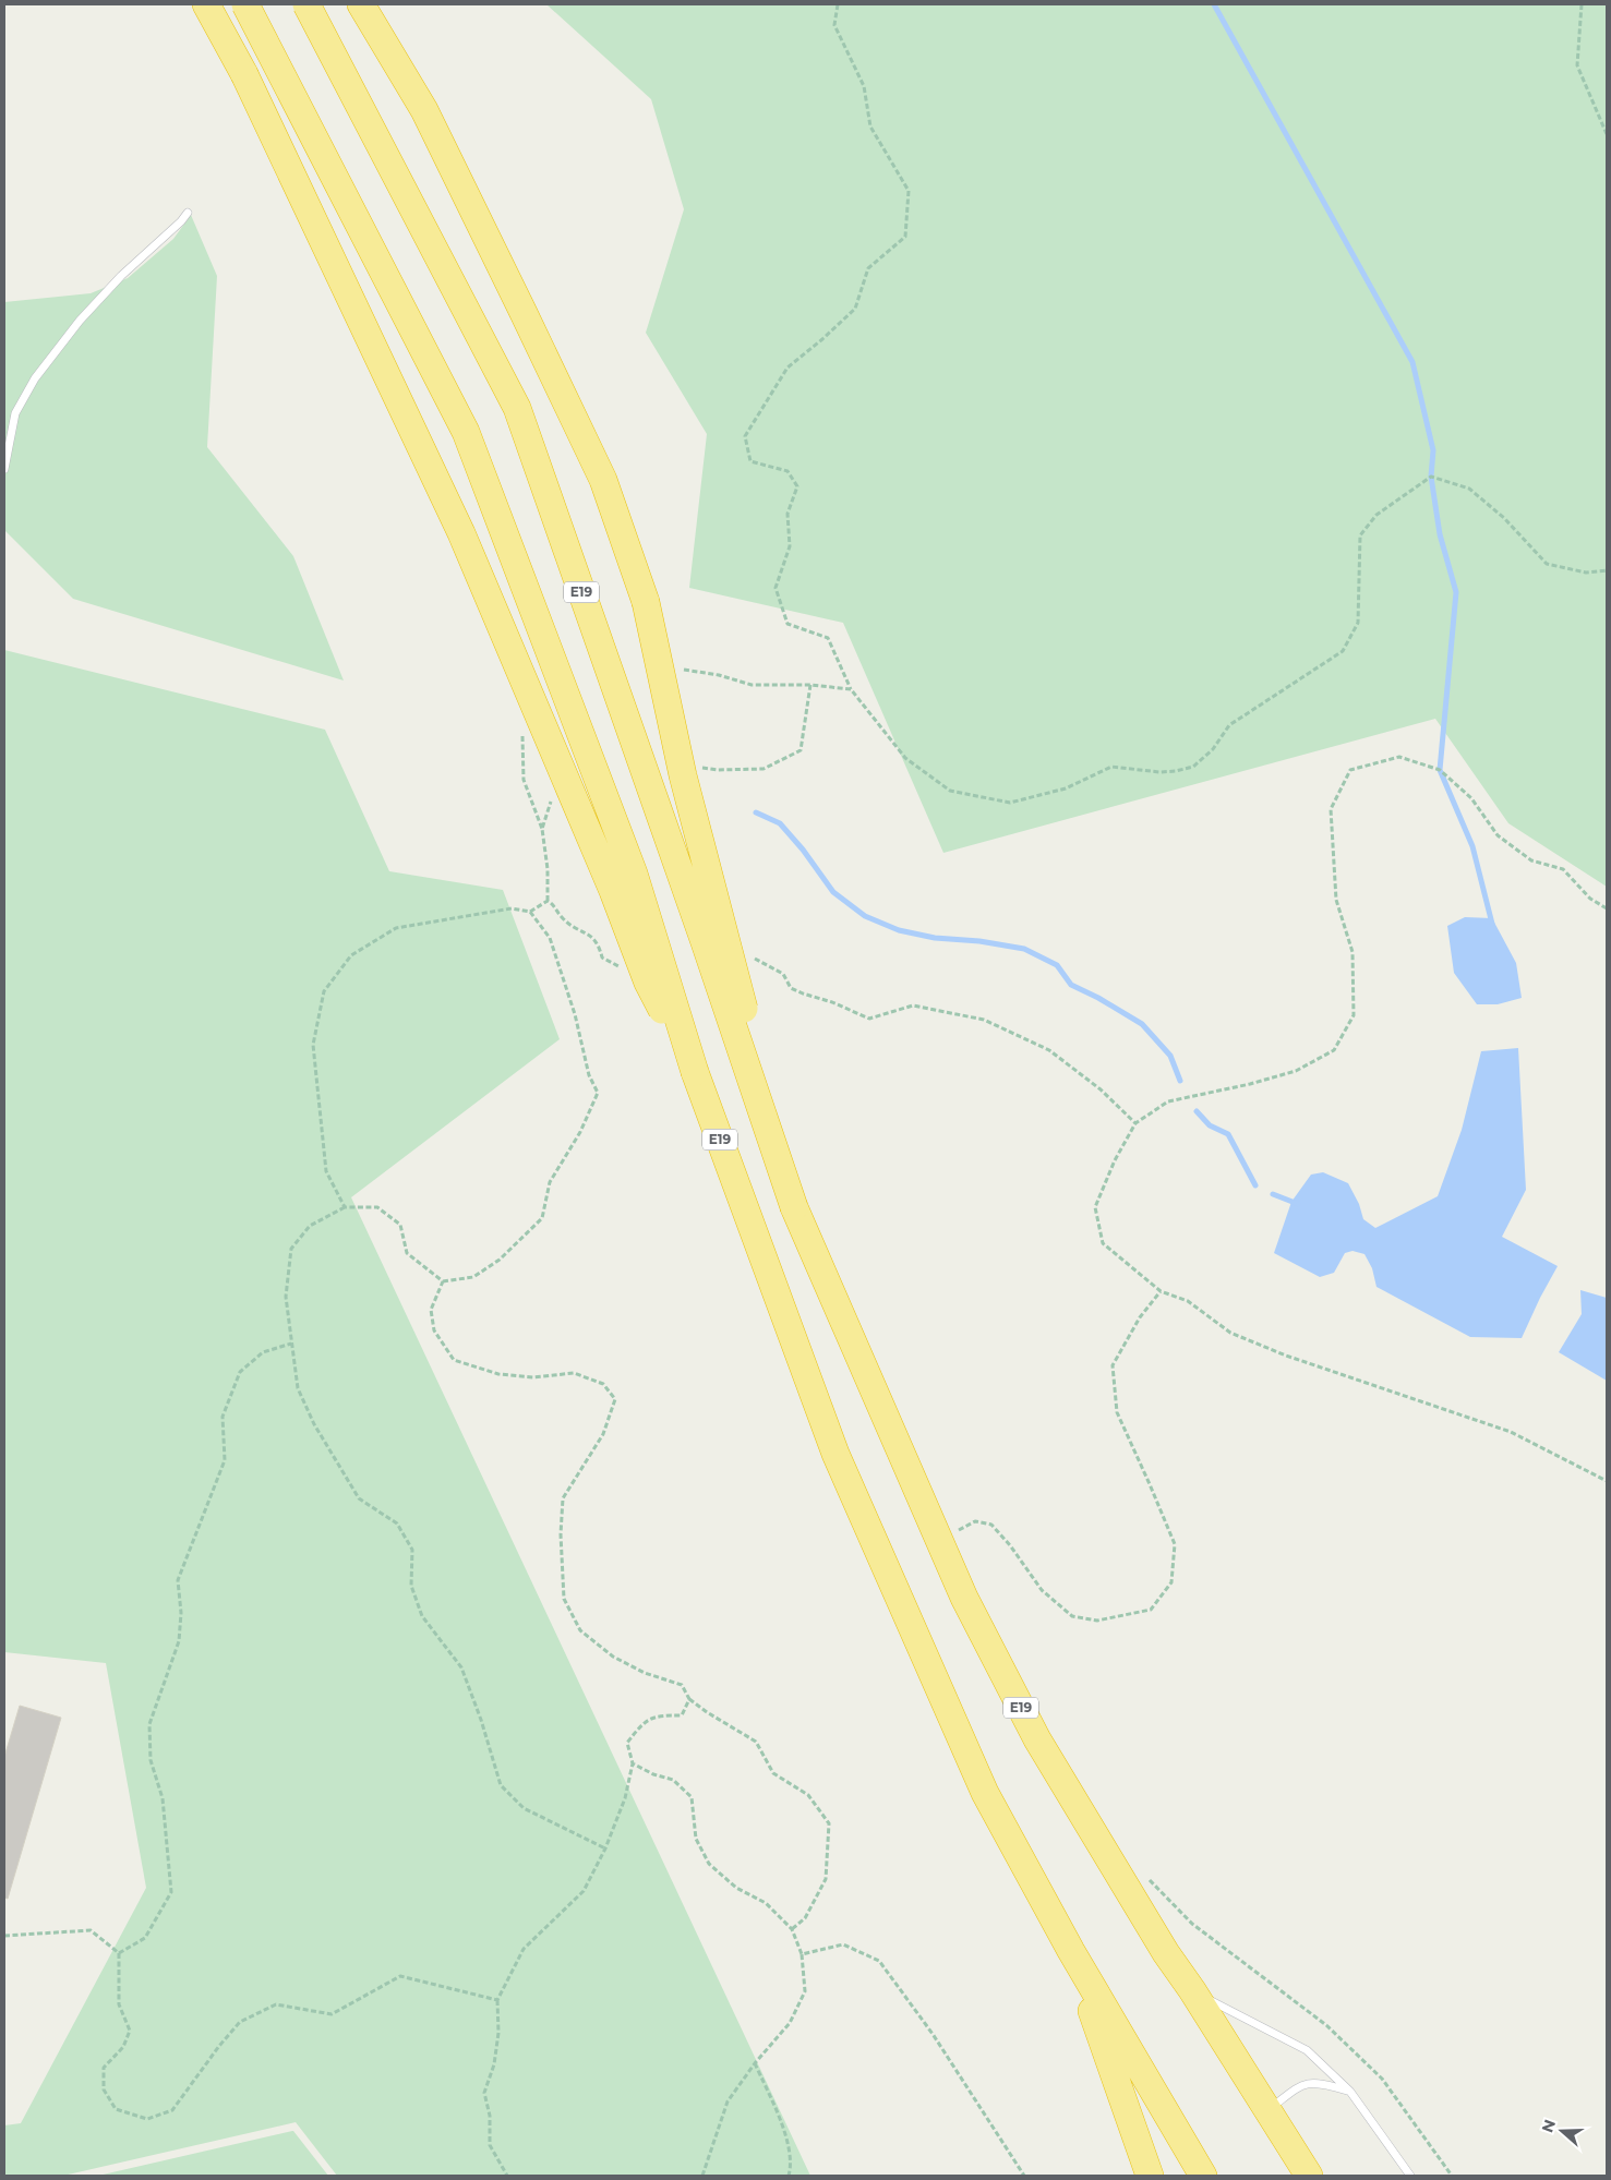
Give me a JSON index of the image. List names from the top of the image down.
{
  "streets": {
    "highway": ["E19"]
  },
  "north": "left"
}
